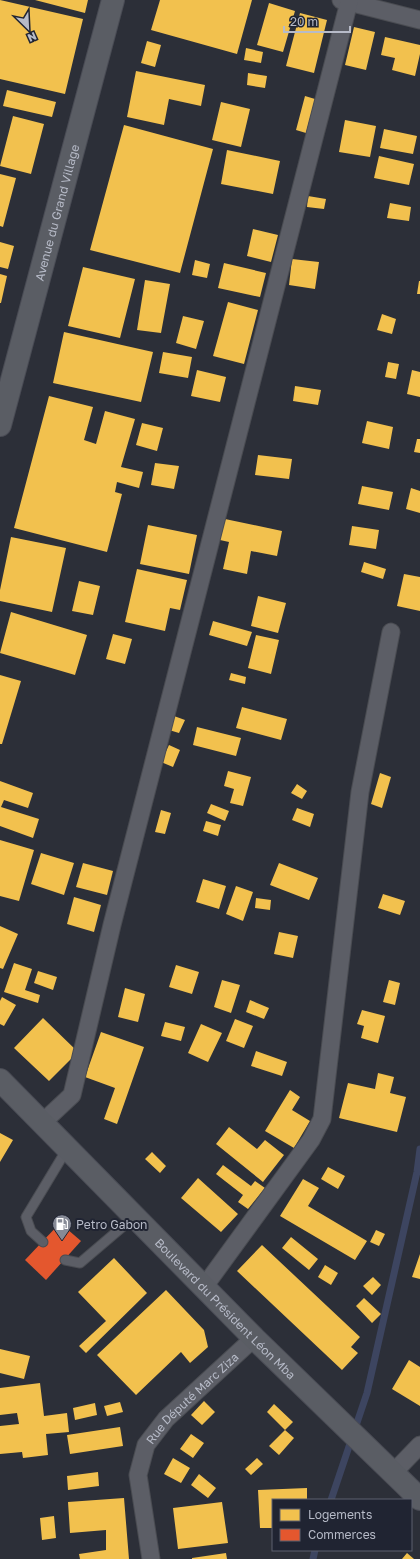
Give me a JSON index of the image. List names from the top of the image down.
{
  "streets": {
    "street": ["Avenue du Grand Village", "Boulevard du Président Léon Mba", "Rue Député Marc Ziza"]
  },
  "crossings": [
    ["Boulevard du Président Léon Mba", "Rue Député Marc Ziza"]
  ],
  "places": {
    "fuel station": ["Petro Gabon"]
  },
  "legend": ["Logements", "Commerces"],
  "scale_bar": "20 m",
  "north": "bottom right"
}
